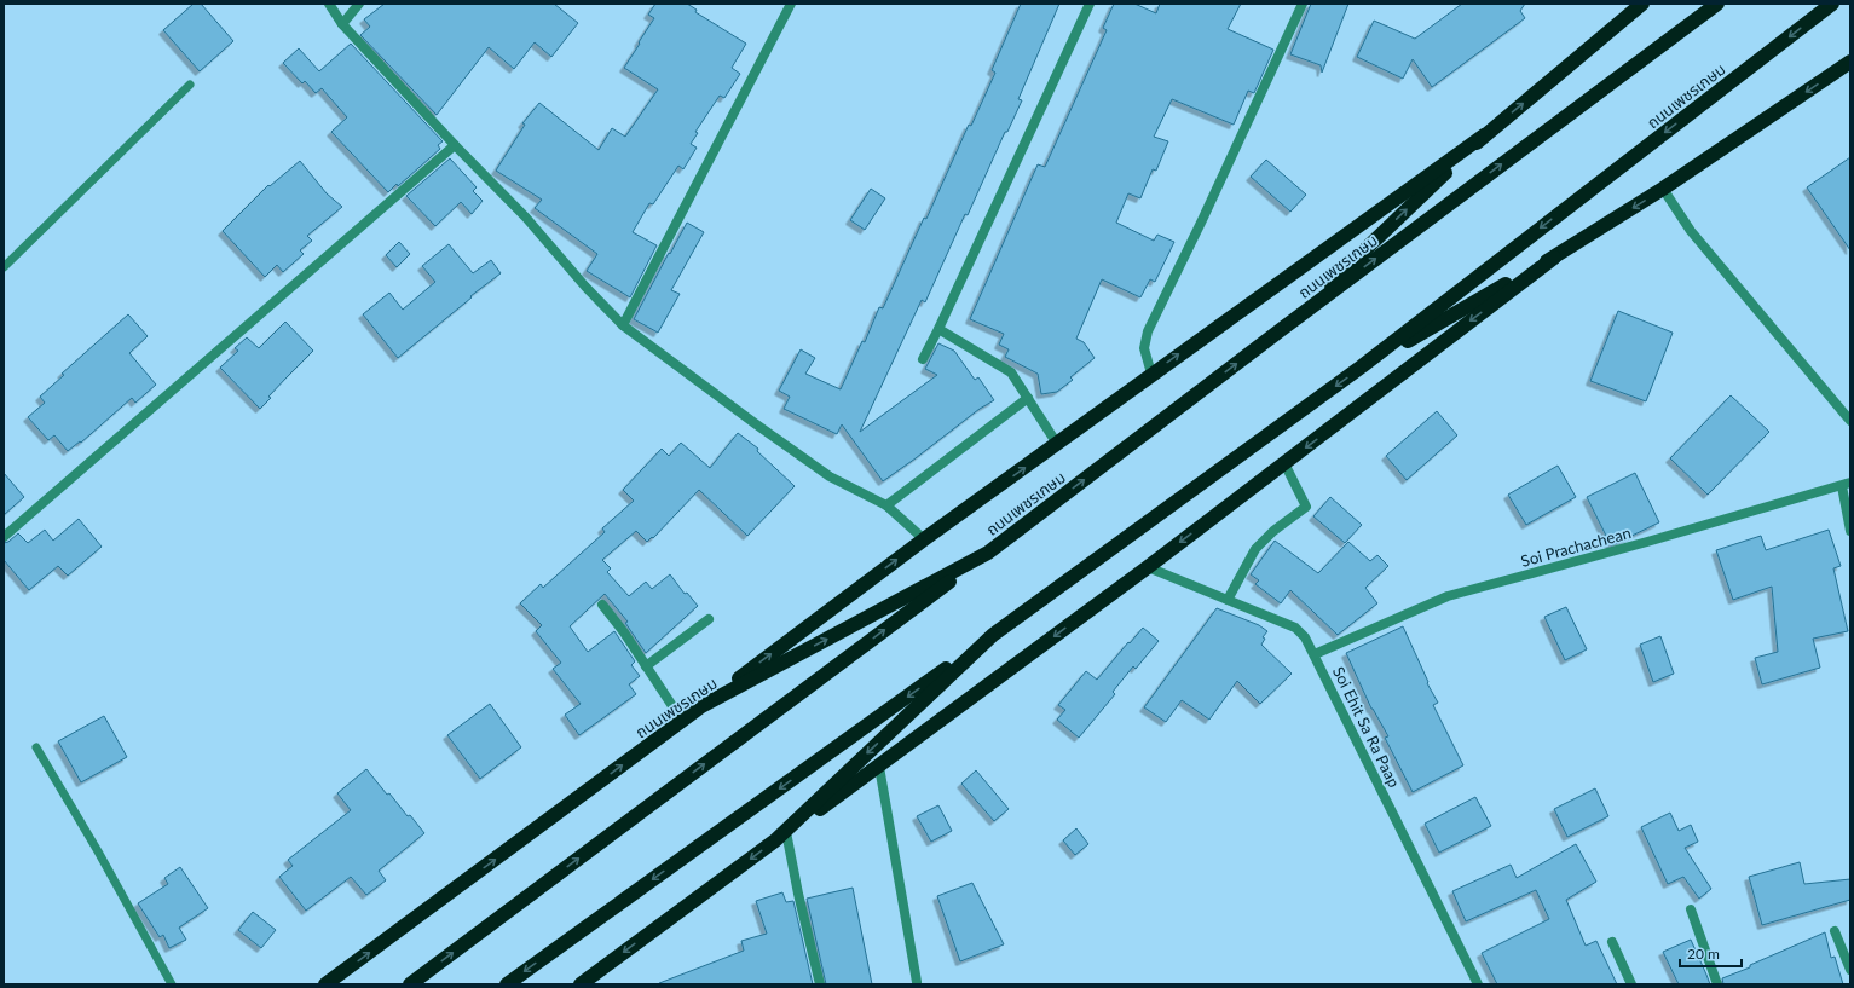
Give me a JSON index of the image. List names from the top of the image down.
{
  "streets": {
    "highway": ["ถนนเพชรเกษม"],
    "street": ["Soi Prachachean", "Soi Ehit Sa Ra Paap"]
  },
  "crossings": [
    ["Soi Prachachean", "Soi Ehit Sa Ra Paap"]
  ],
  "scale_bar": "20 m"
}
